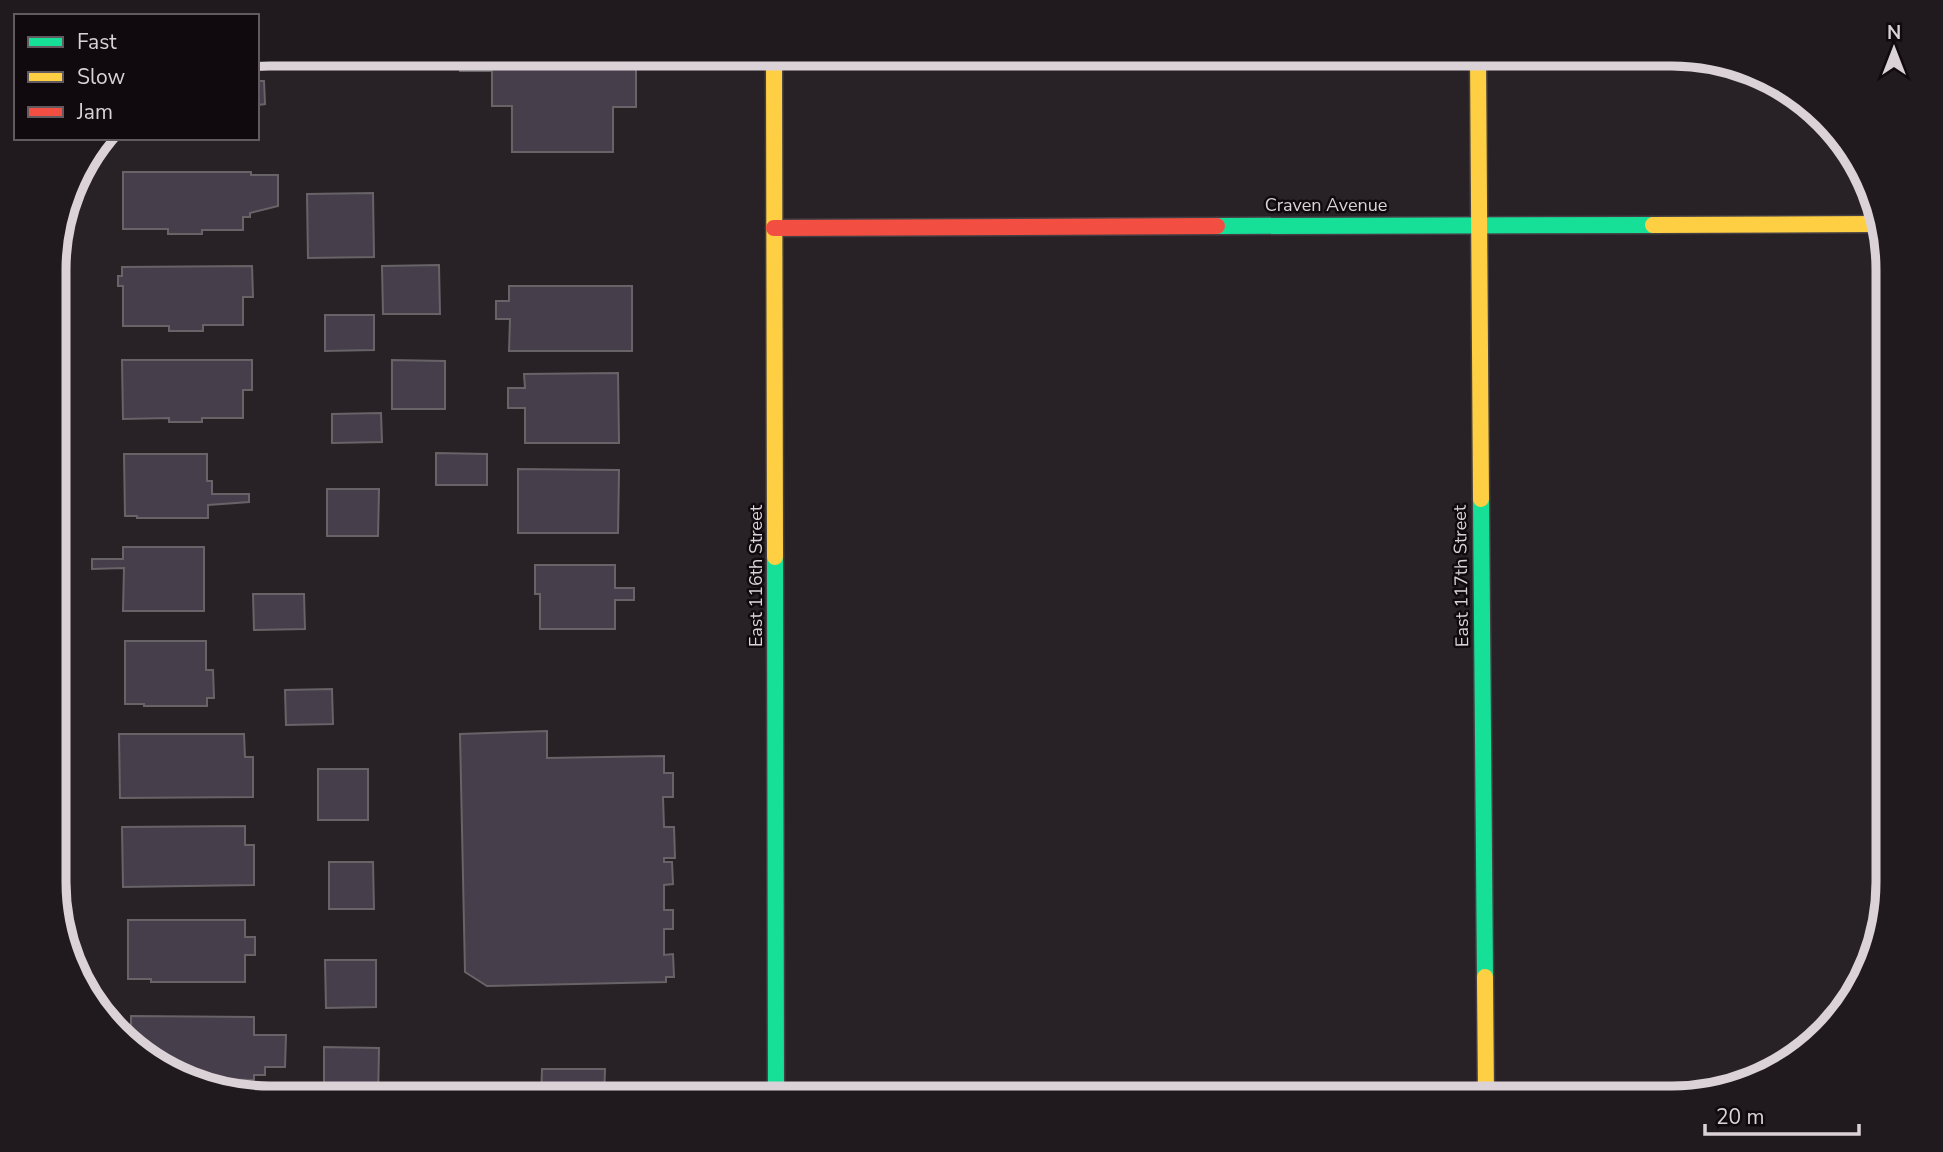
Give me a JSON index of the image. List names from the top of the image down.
{
  "streets": {
    "street": ["Craven Avenue", "East 116th Street", "East 117th Street"]
  },
  "crossings": [
    ["Craven Avenue", "East 116th Street"],
    ["Craven Avenue", "East 117th Street"]
  ],
  "legend": ["Fast", "Slow", "Jam"],
  "scale_bar": "20 m",
  "north": "top"
}
